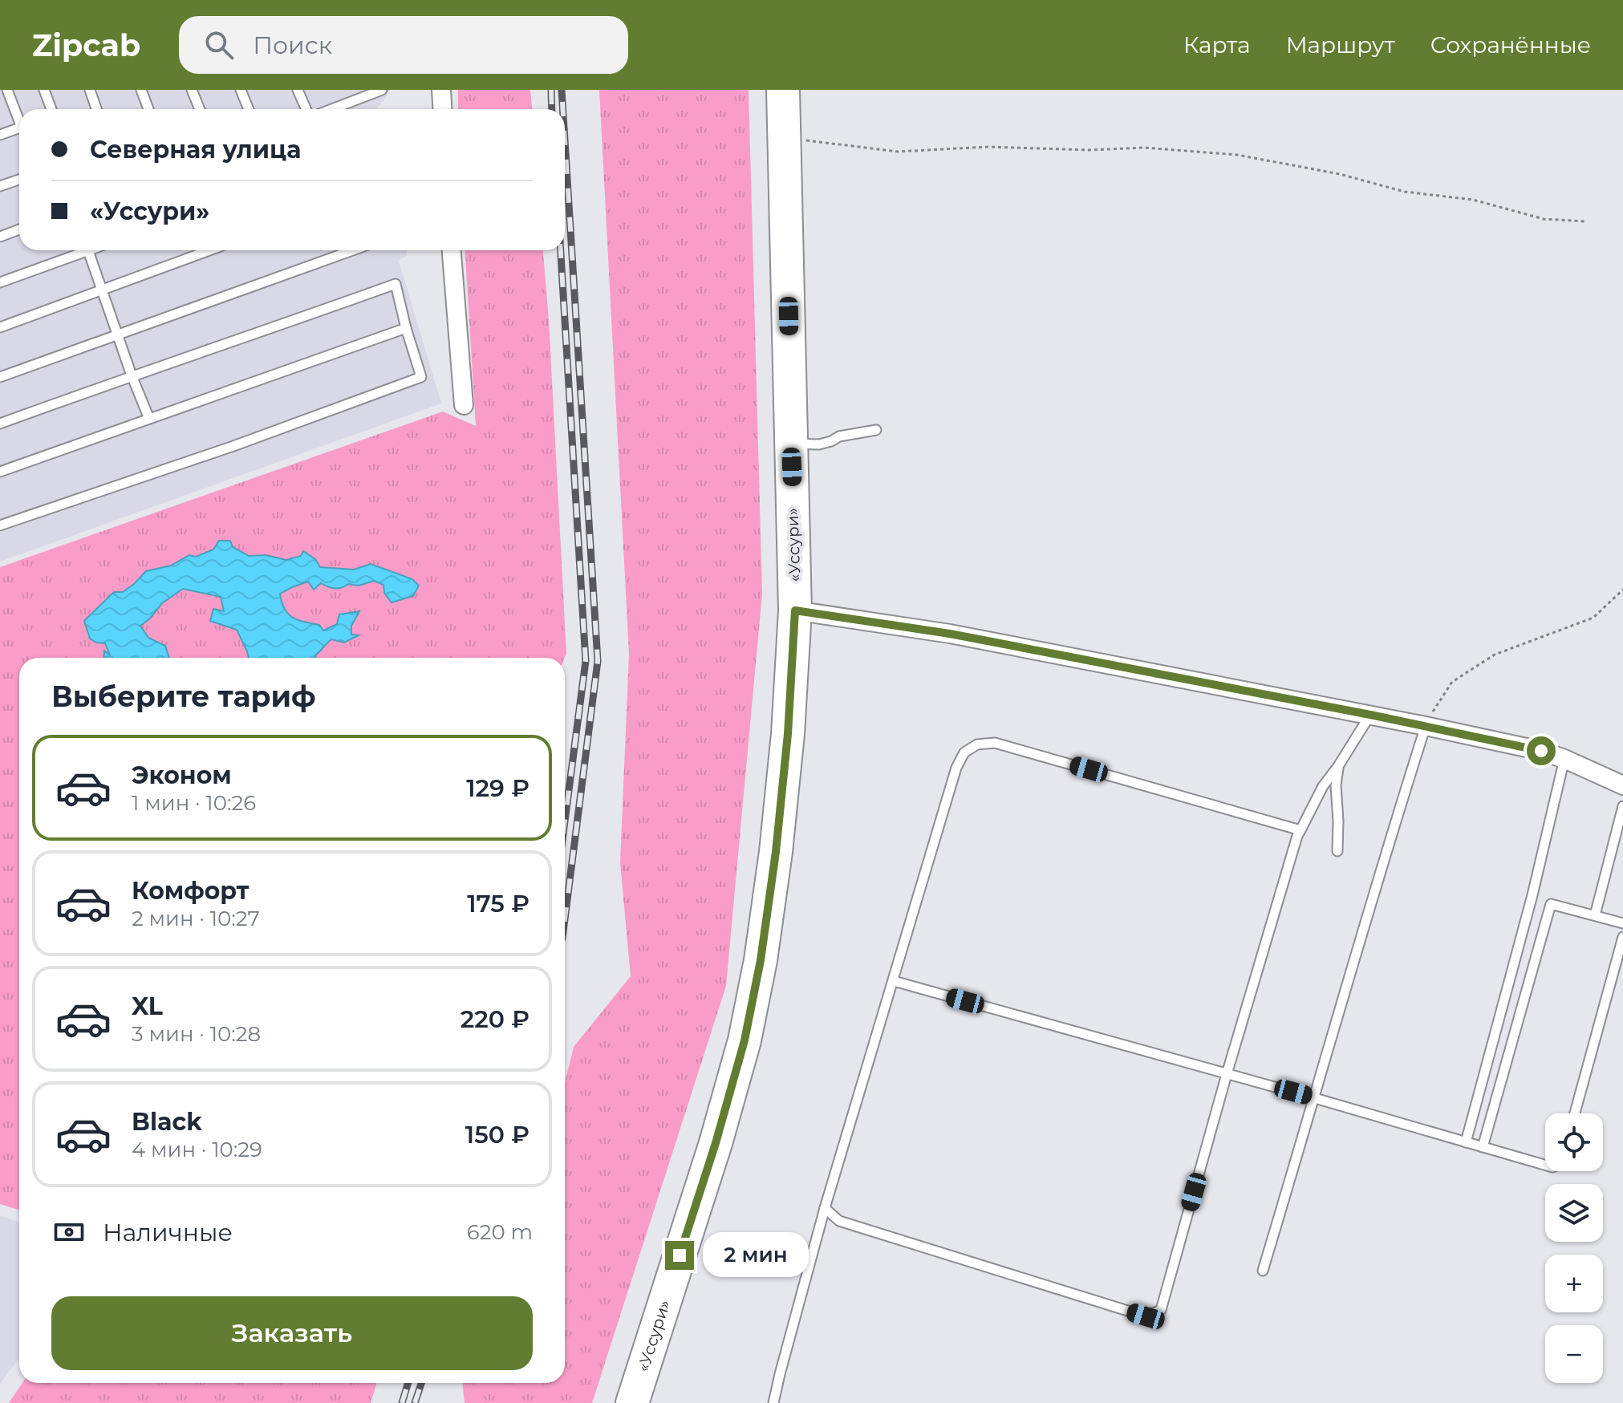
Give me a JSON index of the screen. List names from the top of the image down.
{
  "streets": {
    "highway": ["«Уссури»"]
  },
  "page": {
    "header": "Zipcab",
    "search": "Поиск",
    "nav": ["Карта", "Маршрут", "Сохранённые"],
    "banner": ["Северная улица", "«Уссури»"],
    "heading": "Выберите тариф",
    "list": [
      {
        "name": "Эконом",
        "note": "1 мин · 10:26",
        "value": "129 ₽"
      },
      {
        "name": "Комфорт",
        "note": "2 мин · 10:27",
        "value": "175 ₽"
      },
      {
        "name": "XL",
        "note": "3 мин · 10:28",
        "value": "220 ₽"
      },
      {
        "name": "Black",
        "note": "4 мин · 10:29",
        "value": "150 ₽"
      }
    ],
    "map_buttons": ["+", "−"],
    "pay": ["Наличные", "620 m"],
    "bubble": "2 мин",
    "buttons": "Заказать"
  }
}
